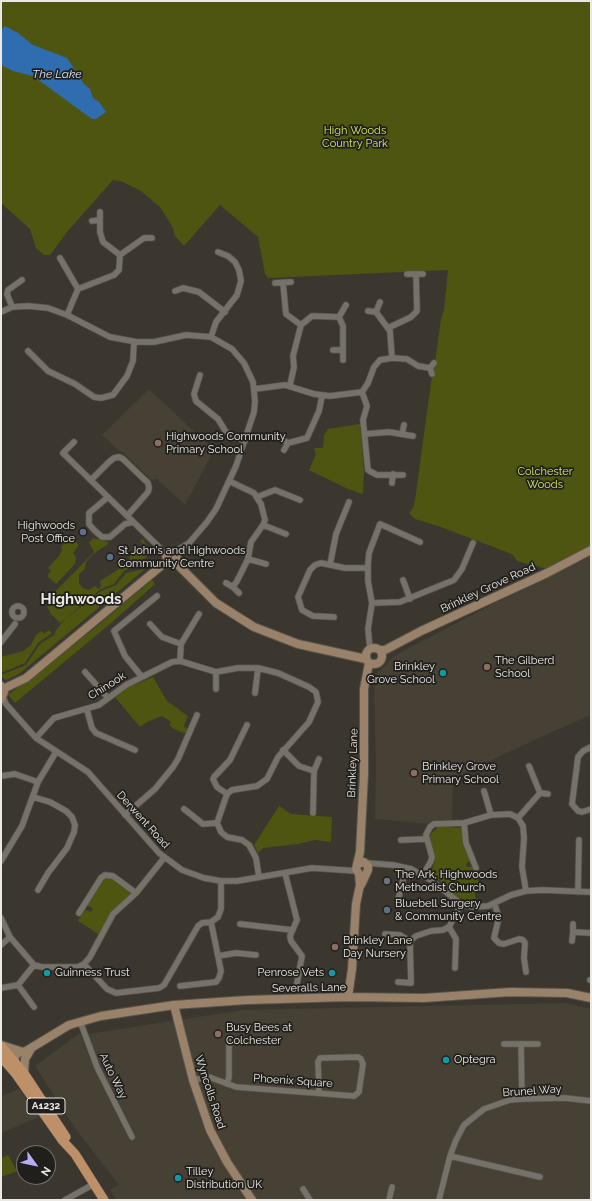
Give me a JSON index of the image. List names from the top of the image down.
{
  "streets": {
    "main road": ["A1232"],
    "street": [
      "Brinkley Grove Road",
      "Chinook",
      "Brinkley Lane",
      "Derwent Road",
      "Severalls Lane",
      "Auto Way",
      "Phoenix Square",
      "Brunel Way",
      "Wyncolls Road"
    ]
  },
  "crossings": [
    ["Brinkley Grove Road", "Brinkley Lane"],
    ["Chinook", "Derwent Road"],
    ["Brinkley Lane", "Derwent Road"],
    ["Brinkley Lane", "Severalls Lane"],
    ["Severalls Lane", "Auto Way"],
    ["Severalls Lane", "Wyncolls Road"],
    ["Severalls Lane", "A1232"],
    ["Phoenix Square", "Wyncolls Road"]
  ],
  "districts": ["Highwoods"],
  "water": ["The Lake"],
  "parks": ["High Woods Country Park", "Colchester Woods"],
  "places": [
    "Highwoods Community Primary School",
    "Highwoods Post Office",
    "St John's and Highwoods Community Centre",
    "The Gilberd School",
    "Brinkley Grove School",
    "Brinkley Grove Primary School",
    "The Ark, Highwoods Methodist Church",
    "Bluebell Surgery & Community Centre",
    "Brinkley Lane Day Nursery",
    "Guinness Trust",
    "Penrose Vets",
    "Busy Bees at Colchester",
    "Optegra",
    "Tilley Distribution UK"
  ],
  "north": "bottom right"
}
